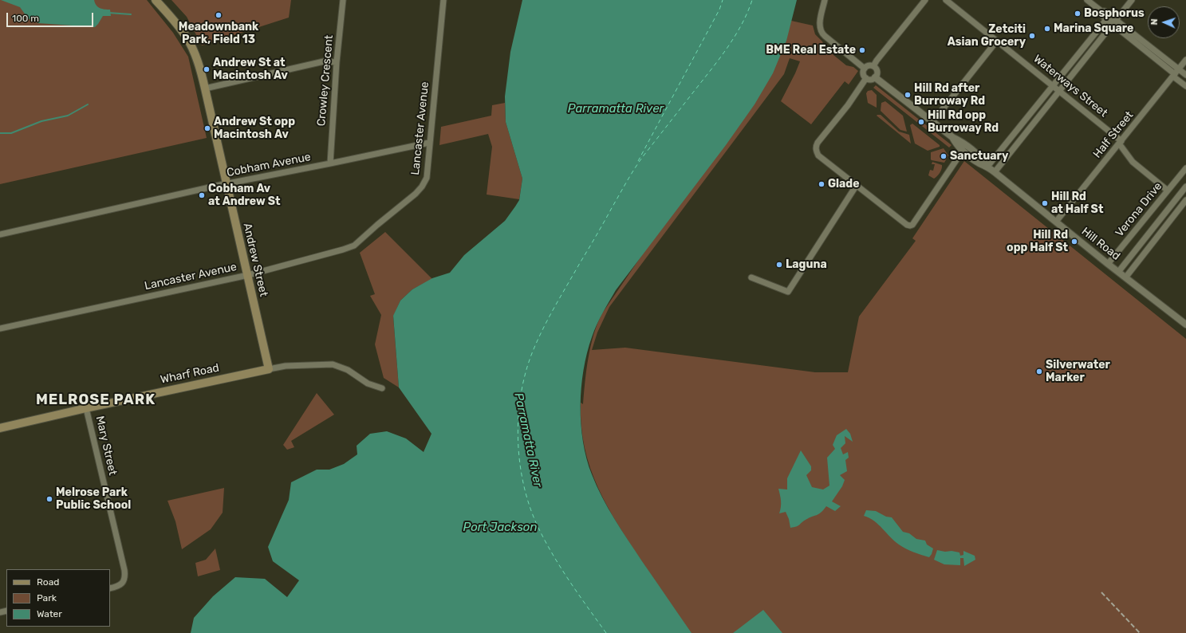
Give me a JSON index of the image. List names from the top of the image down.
{
  "streets": {
    "main road": ["Andrew Street", "Wharf Road"],
    "street": [
      "Crowley Crescent",
      "Waterways Street",
      "Lancaster Avenue",
      "Half Street",
      "Cobham Avenue",
      "Verona Drive",
      "Hill Road",
      "Mary Street"
    ]
  },
  "crossings": [
    ["Crowley Crescent", "Cobham Avenue"],
    ["Waterways Street", "Half Street"],
    ["Waterways Street", "Verona Drive"],
    ["Lancaster Avenue", "Cobham Avenue"],
    ["Lancaster Avenue", "Andrew Street"],
    ["Half Street", "Hill Road"],
    ["Cobham Avenue", "Andrew Street"],
    ["Verona Drive", "Hill Road"],
    ["Andrew Street", "Wharf Road"],
    ["Wharf Road", "Mary Street"]
  ],
  "districts": ["MELROSE PARK"],
  "water": ["Parramatta River", "Port Jackson"],
  "places": [
    "Bosphorus",
    "Meadownbank Park, Field 13",
    "Marina Square",
    "Zetciti Asian Grocery",
    "BME Real Estate",
    "Andrew St at Macintosh Av",
    "Hill Rd after Burroway Rd",
    "Hill Rd opp Burroway Rd",
    "Andrew St opp Macintosh Av",
    "Sanctuary",
    "Glade",
    "Cobham Av at Andrew St",
    "Hill Rd at Half St",
    "Hill Rd opp Half St",
    "Laguna",
    "Silverwater Marker",
    "Melrose Park Public School"
  ],
  "legend": ["Road", "Park", "Water"],
  "scale_bar": "100 m",
  "north": "left"
}
